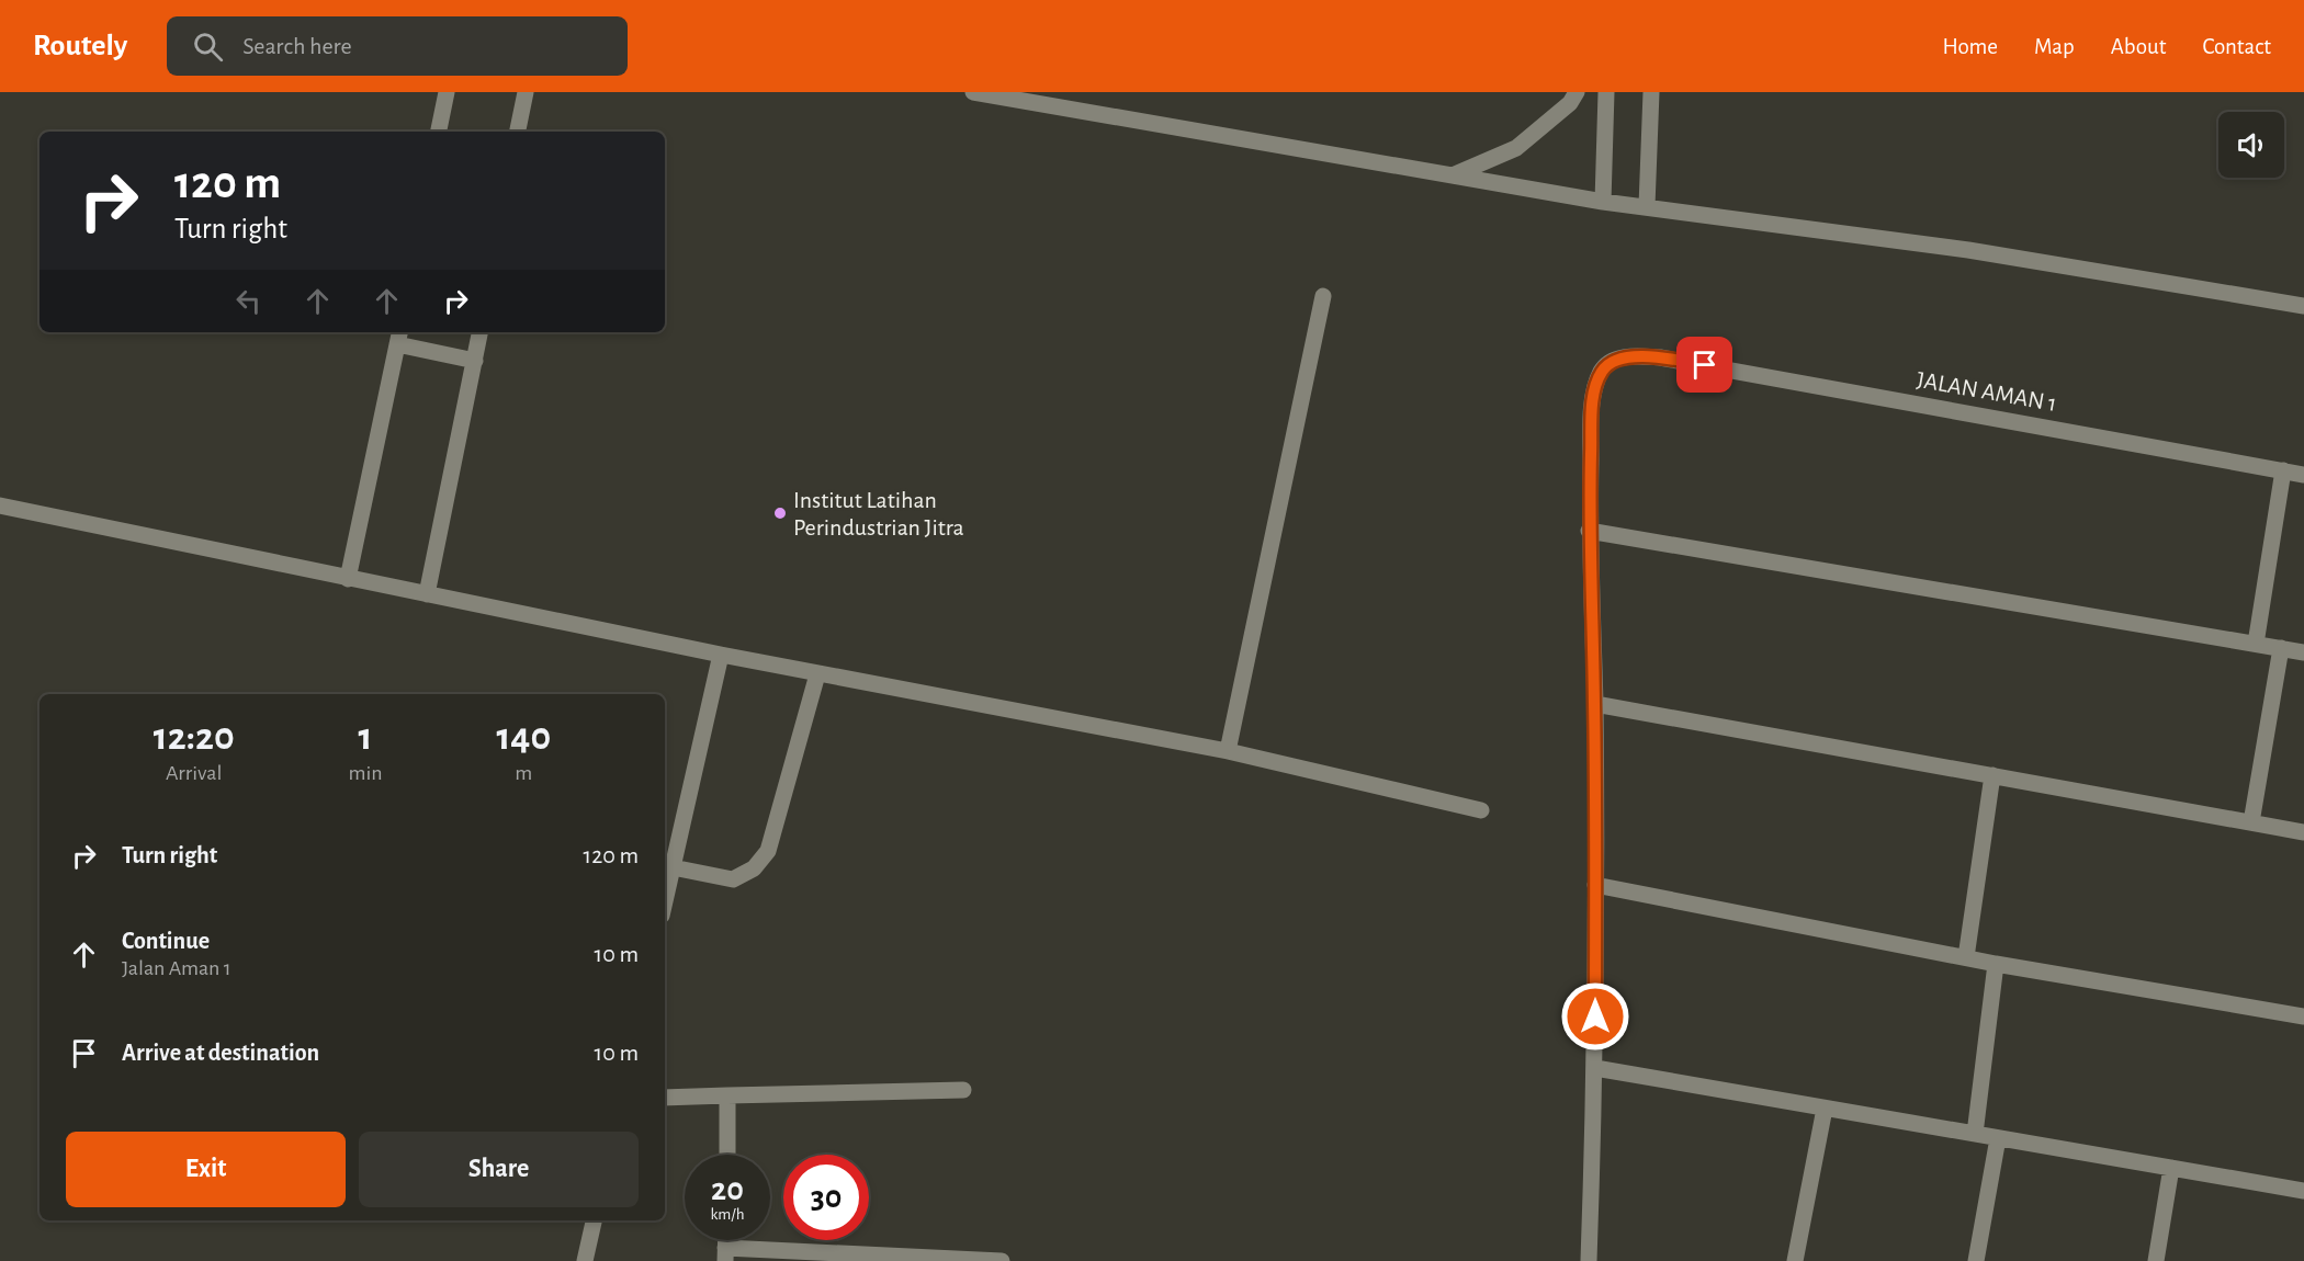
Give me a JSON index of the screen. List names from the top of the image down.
{
  "streets": {
    "street": ["JALAN AMAN 1"]
  },
  "places": ["Institut Latihan Perindustrian Jitra"],
  "page": {
    "header": "Routely",
    "search": "Search here",
    "nav": [
      "Home",
      "Map",
      "About",
      "Contact"
    ],
    "turn": ["120 m", "Turn right"],
    "eta": [
      "12:20",
      "Arrival",
      "1",
      "min",
      "140",
      "m"
    ],
    "list": [
      {
        "name": "Turn right",
        "value": "120 m"
      },
      {
        "name": "Continue",
        "note": "Jalan Aman 1",
        "value": "10 m"
      },
      {
        "name": "Arrive at destination",
        "value": "10 m"
      }
    ],
    "buttons": ["Exit", "Share"],
    "speed": "20 km/h",
    "limit": "30"
  }
}
